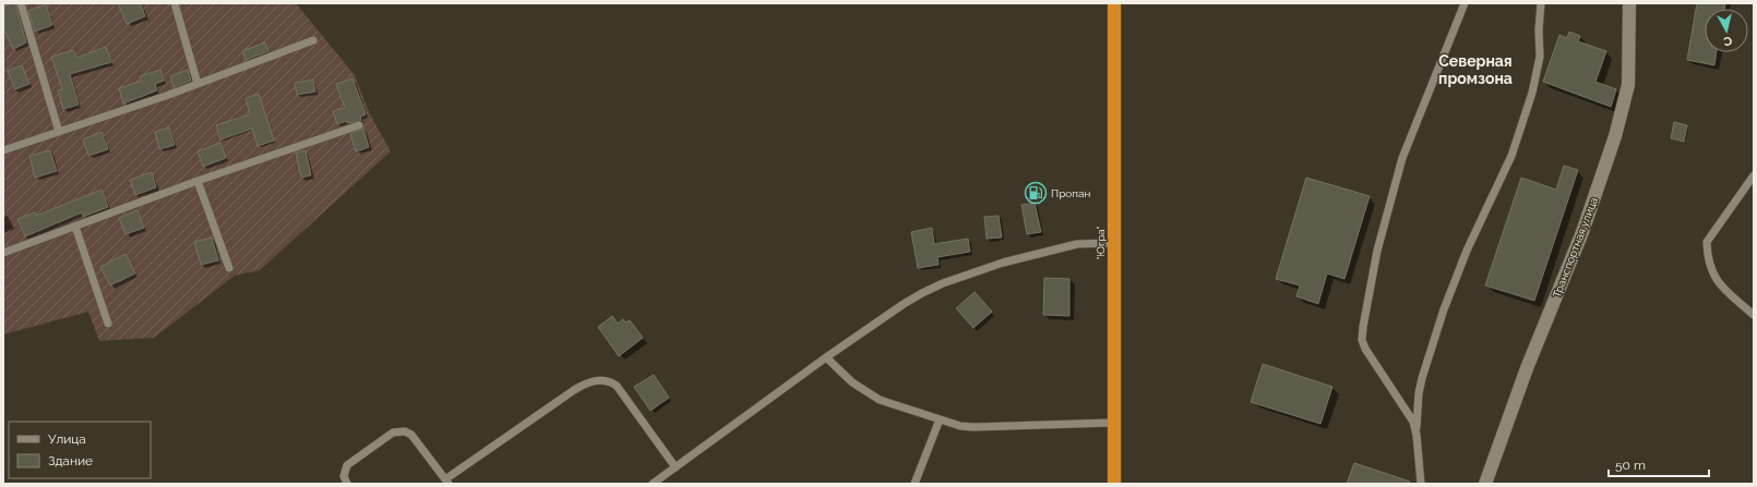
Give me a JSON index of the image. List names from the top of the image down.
{
  "streets": {
    "highway": ["\"Югра\""],
    "street": ["Транспортная улица"]
  },
  "districts": ["Северная промзона"],
  "places": {
    "fuel station": ["Пропан"]
  },
  "legend": ["Улица", "Здание"],
  "scale_bar": "50 m",
  "north": "bottom"
}
